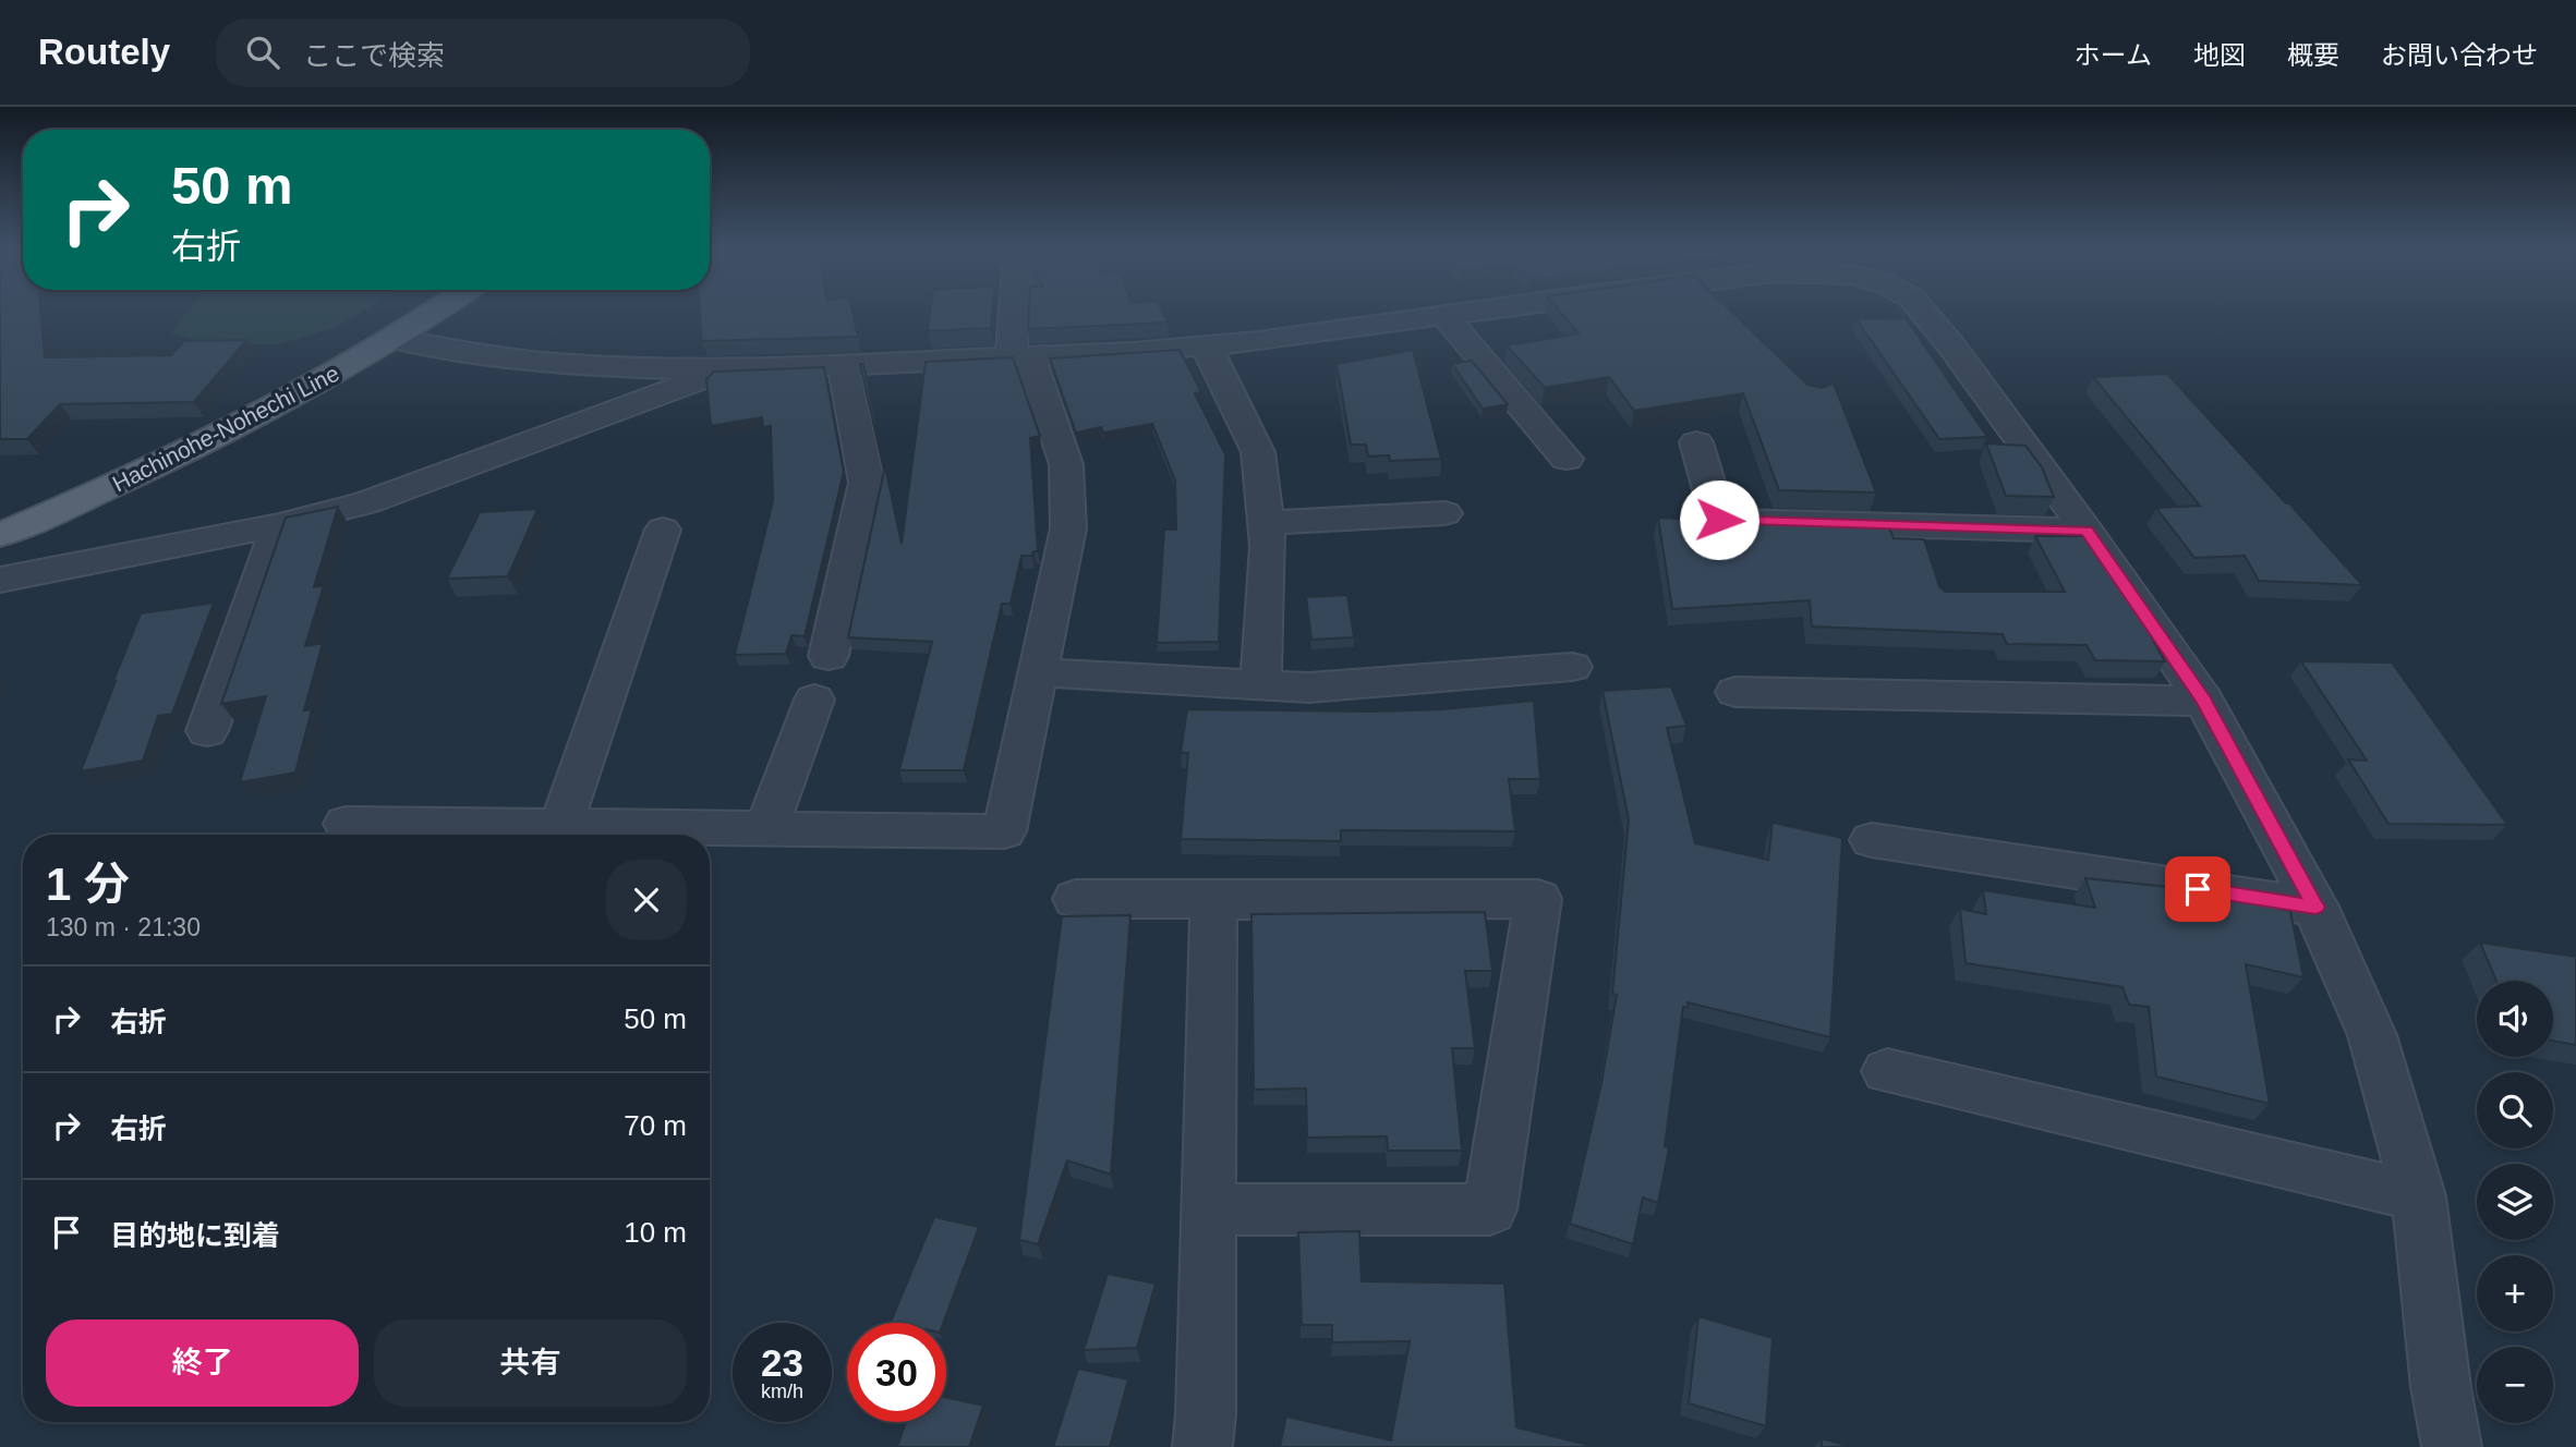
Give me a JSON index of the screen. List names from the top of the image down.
{
  "streets": {
    "main road": ["Hachinohe-Nohechi Line"]
  },
  "page": {
    "header": "Routely",
    "search": "ここで検索",
    "nav": [
      "ホーム",
      "地図",
      "概要",
      "お問い合わせ"
    ],
    "turn": ["50 m", "右折"],
    "heading": ["1 分", "130 m · 21:30"],
    "list": [
      {
        "name": "右折",
        "value": "50 m"
      },
      {
        "name": "右折",
        "value": "70 m"
      },
      {
        "name": "目的地に到着",
        "value": "10 m"
      }
    ],
    "map_buttons": ["+", "−"],
    "buttons": ["終了", "共有"],
    "speed": "23 km/h",
    "limit": "30"
  }
}
